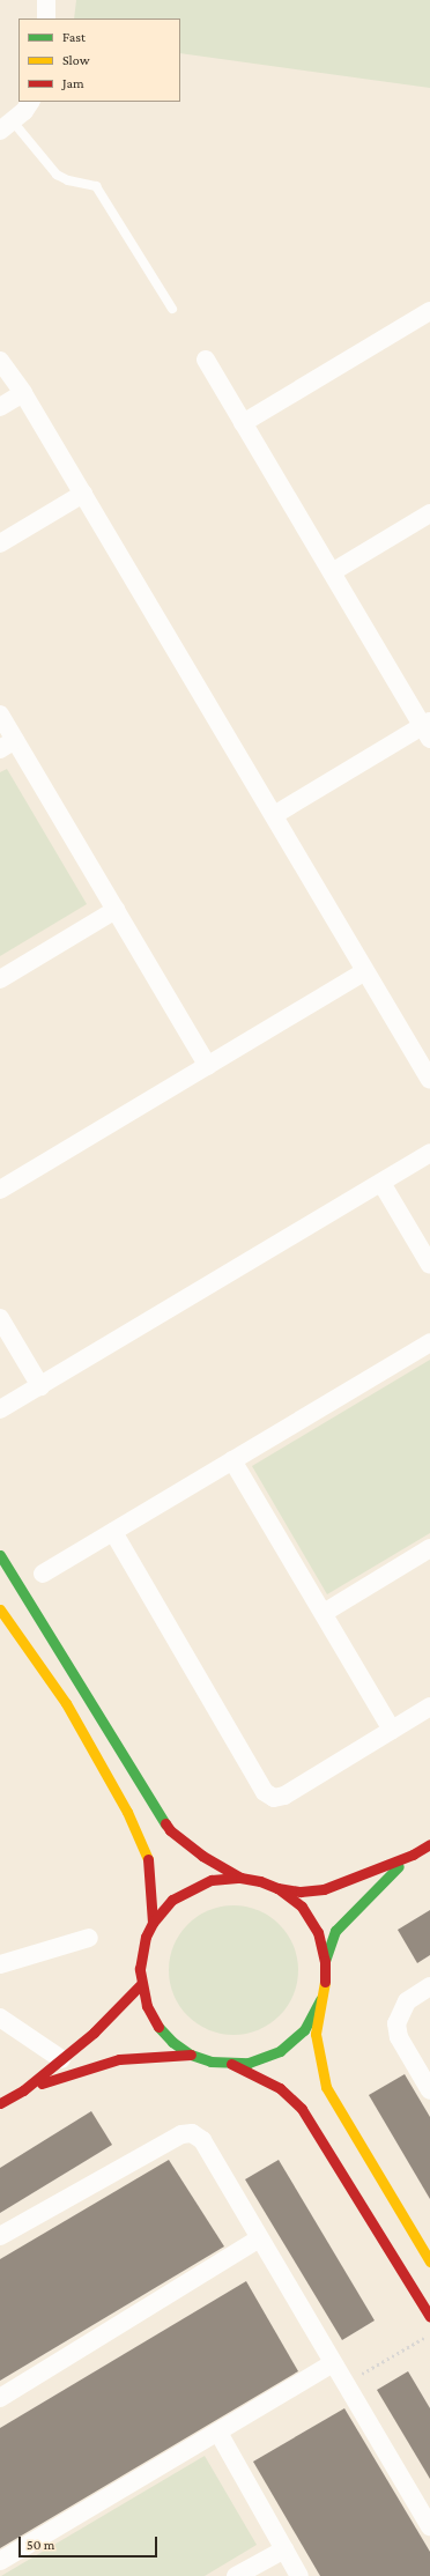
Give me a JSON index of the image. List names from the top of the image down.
{
  "legend": ["Fast", "Slow", "Jam"],
  "scale_bar": "50 m"
}
